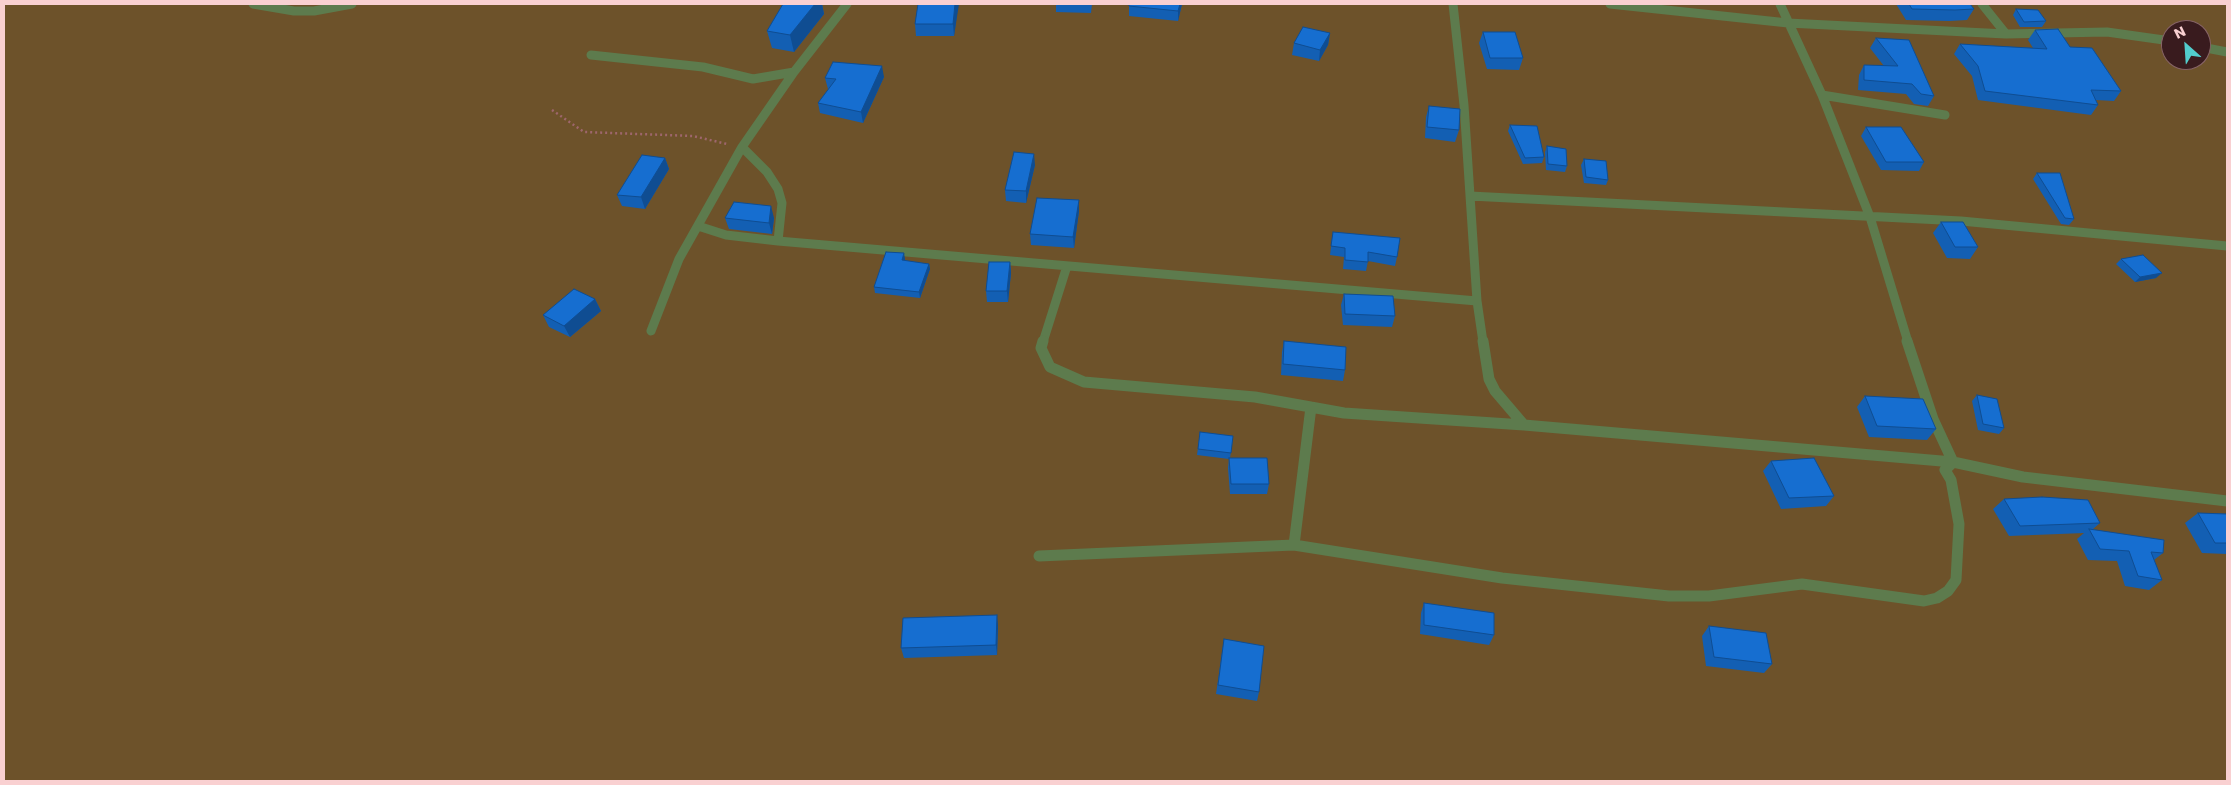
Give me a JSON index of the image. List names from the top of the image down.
{
  "north": "top left"
}
